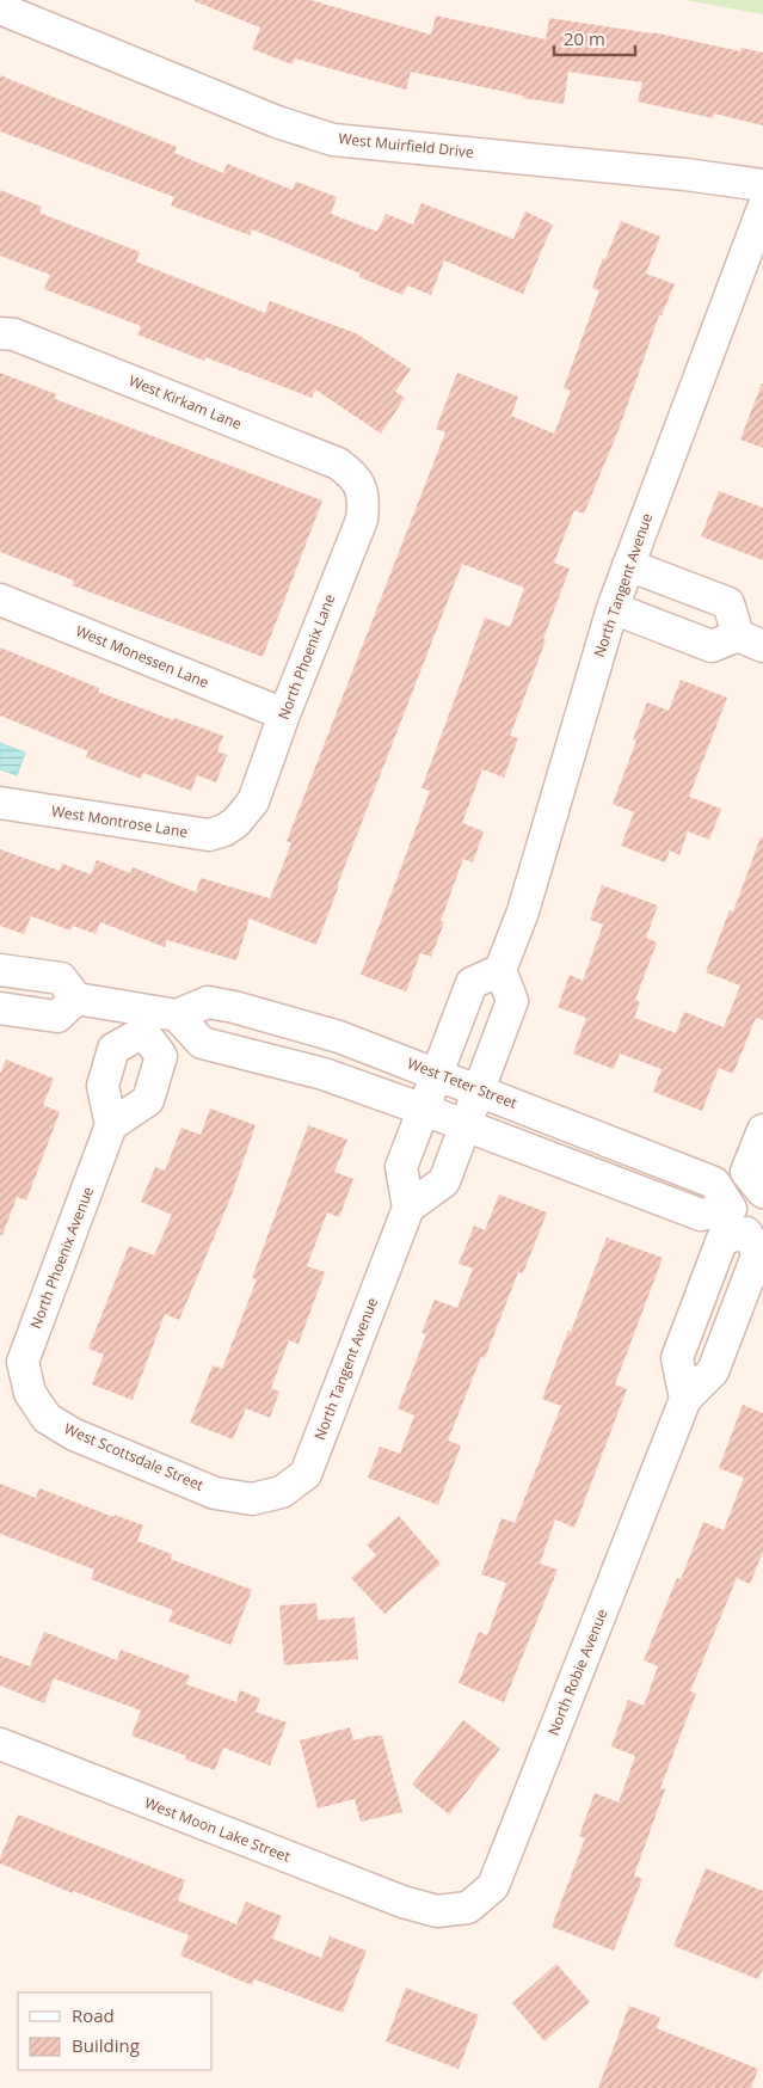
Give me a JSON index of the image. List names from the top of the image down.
{
  "streets": {
    "street": [
      "West Muirfield Drive",
      "West Kirkam Lane",
      "North Tangent Avenue",
      "West Monessen Lane",
      "North Phoenix Lane",
      "West Montrose Lane",
      "West Teter Street",
      "North Phoenix Avenue",
      "West Scottsdale Street",
      "North Robie Avenue",
      "West Moon Lake Street"
    ]
  },
  "crossings": [
    ["West Kirkam Lane", "North Phoenix Lane"],
    ["North Tangent Avenue", "West Scottsdale Street"],
    ["West Monessen Lane", "North Phoenix Lane"],
    ["North Phoenix Lane", "West Montrose Lane"],
    ["West Teter Street", "North Robie Avenue"],
    ["North Phoenix Avenue", "West Scottsdale Street"],
    ["North Robie Avenue", "West Moon Lake Street"]
  ],
  "legend": ["Road", "Building"],
  "scale_bar": "20 m"
}
